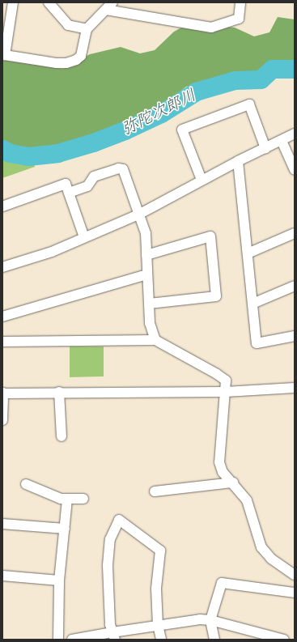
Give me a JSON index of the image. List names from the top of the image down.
{
  "water": ["弥陀次郎川"]
}
